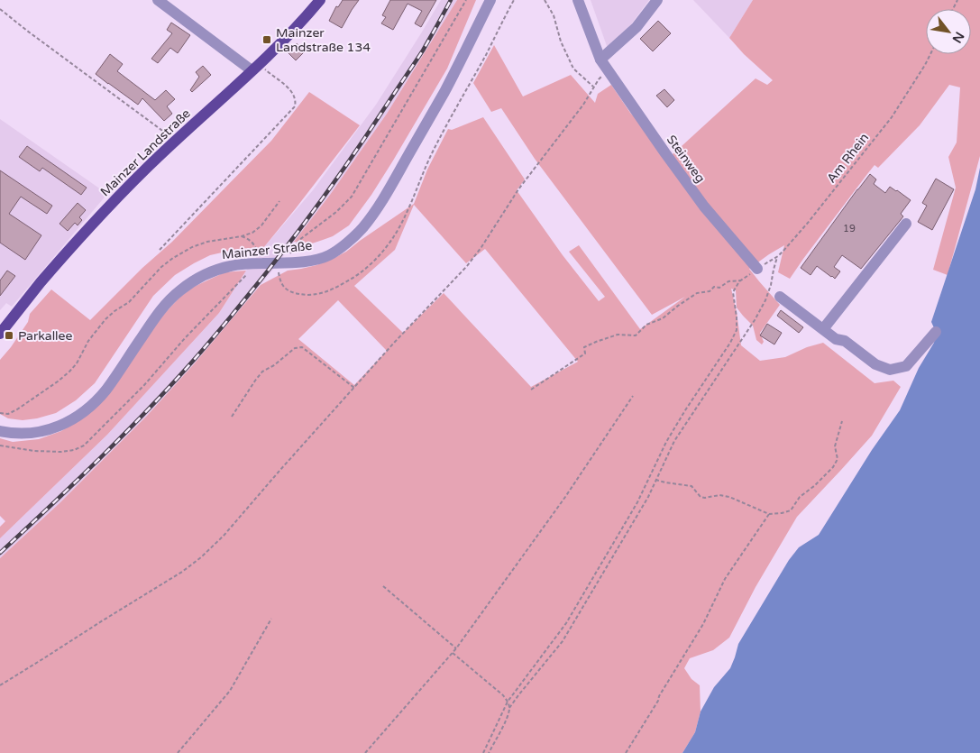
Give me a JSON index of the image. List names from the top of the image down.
{
  "streets": {
    "main road": ["Mainzer Landstraße"],
    "street": ["Steinweg", "Mainzer Straße"],
    "path": ["Am Rhein"]
  },
  "crossings": [
    ["Am Rhein", "Steinweg"]
  ],
  "places": {
    "transit": ["Mainzer Landstraße 134", "Parkallee"]
  },
  "house_numbers": ["19"],
  "north": "bottom right"
}
